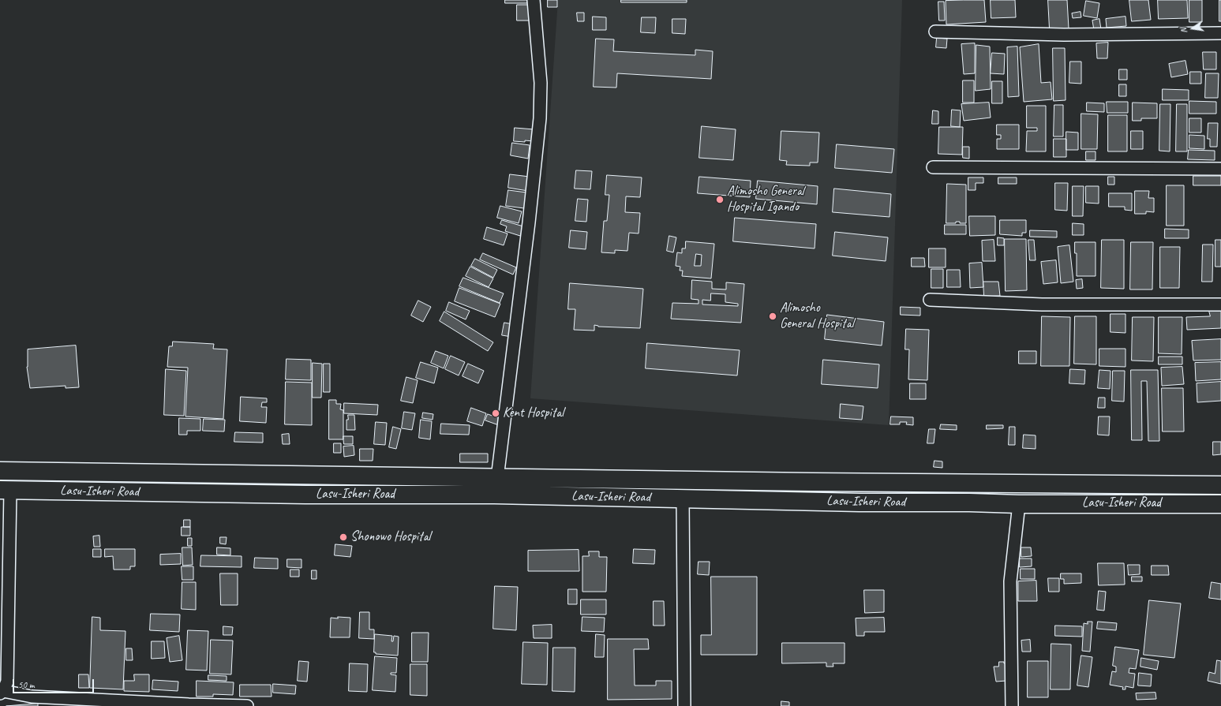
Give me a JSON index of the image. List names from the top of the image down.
{
  "streets": {
    "main road": ["Lasu-Isheri Road"]
  },
  "places": [
    "Alimosho General Hospital Igando",
    "Alimosho General Hospital",
    "Kent Hospital",
    "Shonowo Hospital"
  ],
  "scale_bar": "50 m",
  "north": "left"
}
